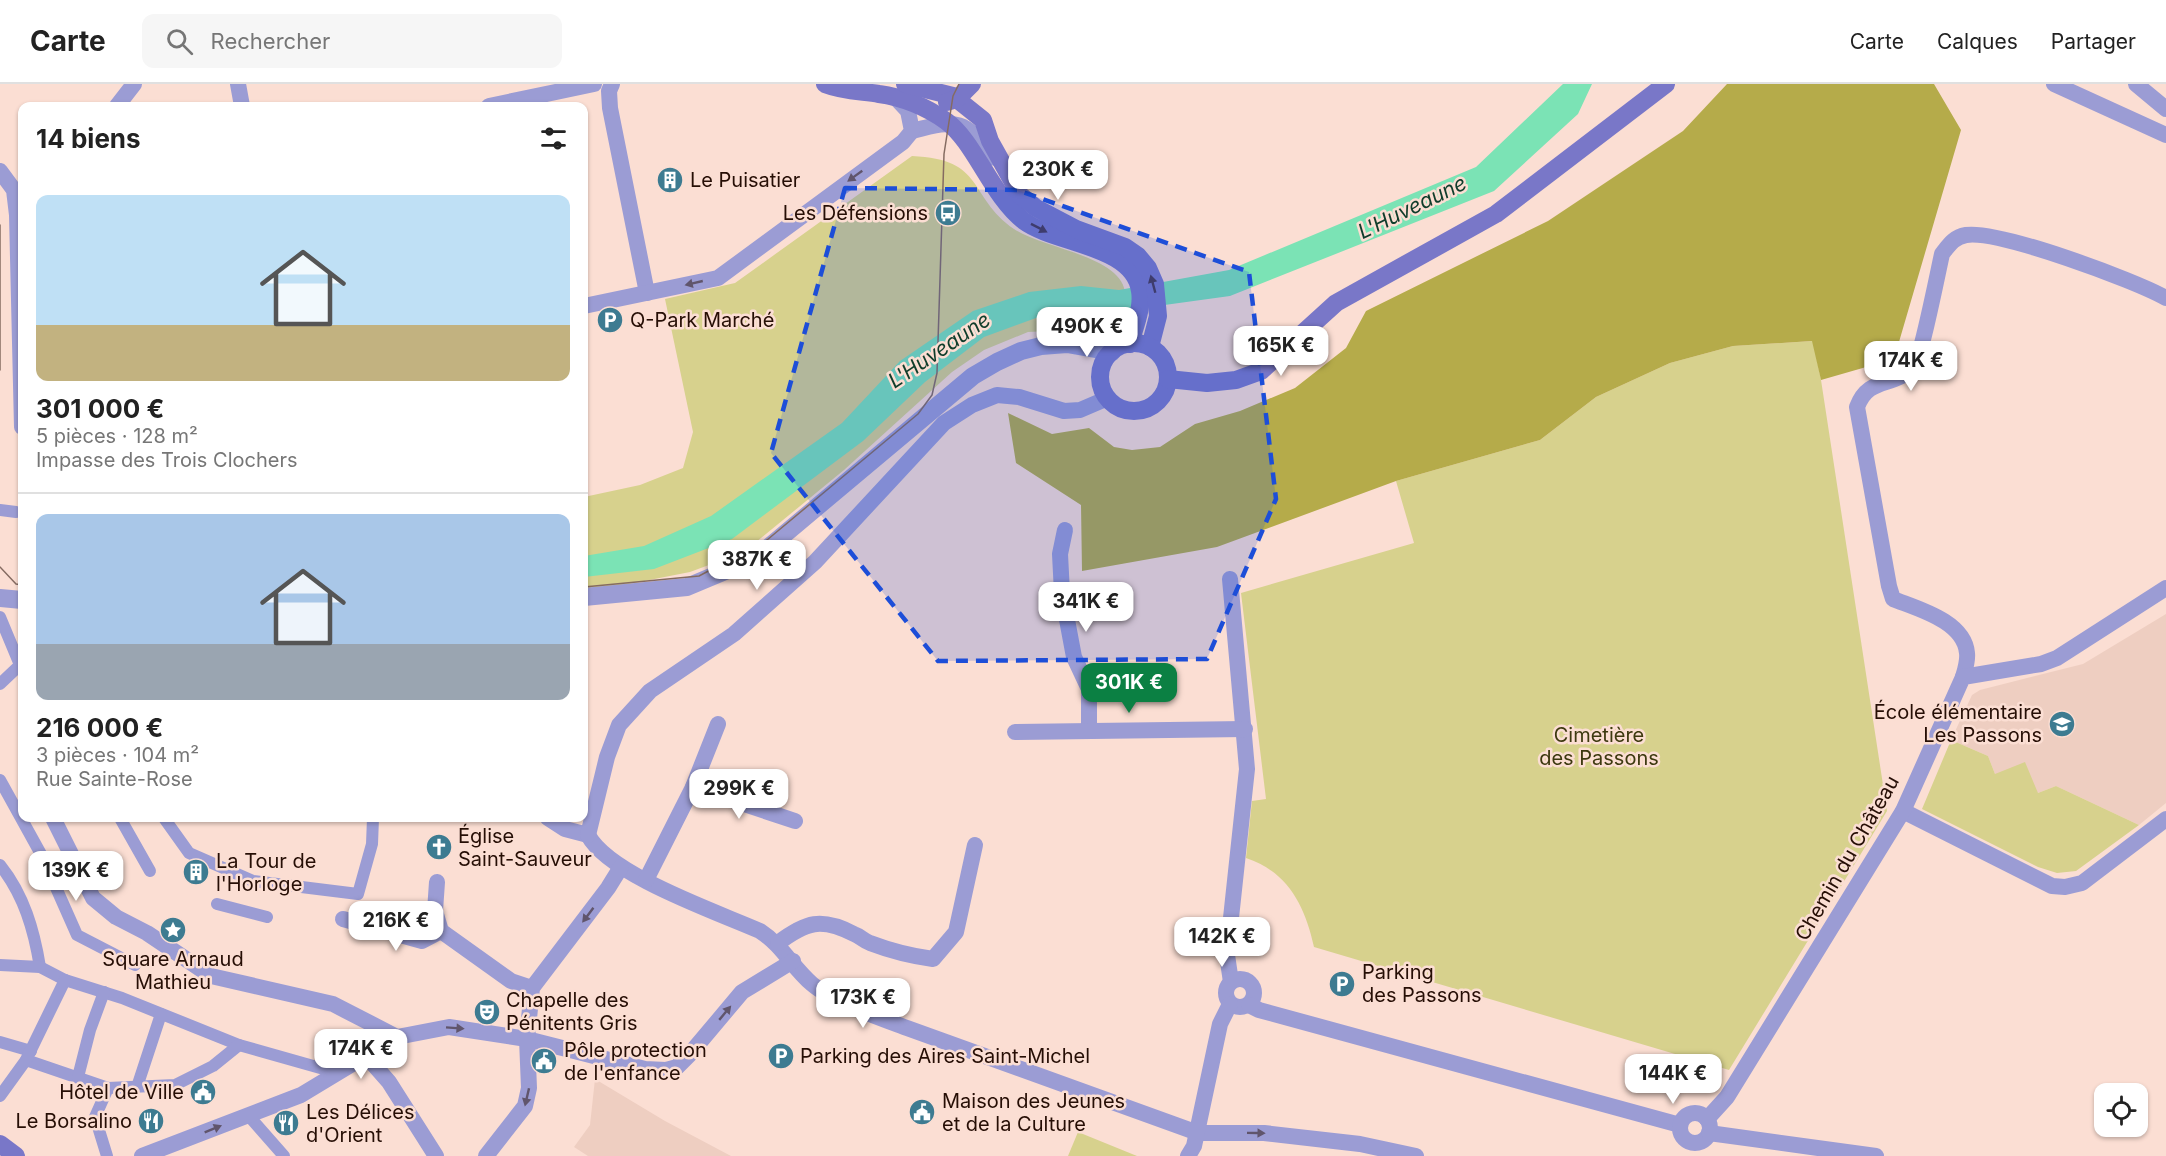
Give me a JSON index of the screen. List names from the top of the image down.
{
  "streets": {
    "street": ["Chemin du Château"]
  },
  "water": ["L'Huveaune"],
  "parks": ["Cimetière des Passons"],
  "places": {
    "building": ["Le Puisatier", "La Tour de l'Horloge"],
    "bus stop": ["Les Défensions"],
    "parking": ["Q-Park Marché", "Parking des Passons", "Parking des Aires Saint-Michel"],
    "school or university": ["École élémentaire Les Passons"],
    "church": ["Église Saint-Sauveur"],
    "place": ["Square Arnaud Mathieu"],
    "theatre": ["Chapelle des Pénitents Gris"],
    "public building": ["Pôle protection de l'enfance", "Hôtel de Ville", "Maison des Jeunes et de la Culture"],
    "restaurant": ["Le Borsalino", "Les Délices d'Orient"]
  },
  "page": {
    "header": "Carte",
    "search": "Rechercher",
    "nav": ["Carte", "Calques", "Partager"],
    "heading": "14 biens",
    "price": [
      "230K €",
      "490K €",
      "165K €",
      "174K €",
      "387K €",
      "341K €",
      "301K €",
      "299K €",
      "139K €",
      "216K €",
      "142K €",
      "173K €",
      "174K €",
      "144K €"
    ],
    "list": [
      {
        "name": "301 000 €",
        "note": "5 pièces · 128 m² · Impasse des Trois Clochers"
      },
      {
        "name": "216 000 €",
        "note": "3 pièces · 104 m² · Rue Sainte-Rose"
      }
    ]
  }
}
